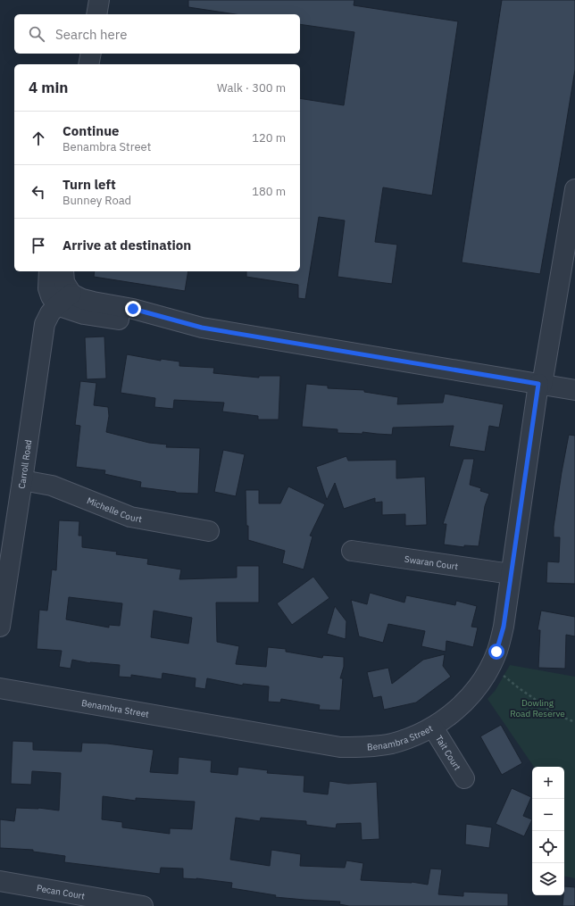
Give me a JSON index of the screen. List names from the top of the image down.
{
  "streets": {
    "street": [
      "Carroll Road",
      "Michelle Court",
      "Swaran Court",
      "Benambra Street",
      "Tait Court",
      "Pecan Court"
    ]
  },
  "crossings": [
    ["Carroll Road", "Michelle Court"],
    ["Swaran Court", "Benambra Street"],
    ["Benambra Street", "Tait Court"]
  ],
  "parks": ["Dowling Road Reserve"],
  "page": {
    "search": "Search here",
    "heading": ["4 min", "Walk · 300 m"],
    "list": [
      ["Continue", "Benambra Street", "120 m"],
      ["Turn left", "Bunney Road", "180 m"],
      "Arrive at destination"
    ],
    "map_buttons": ["+", "−"]
  }
}
